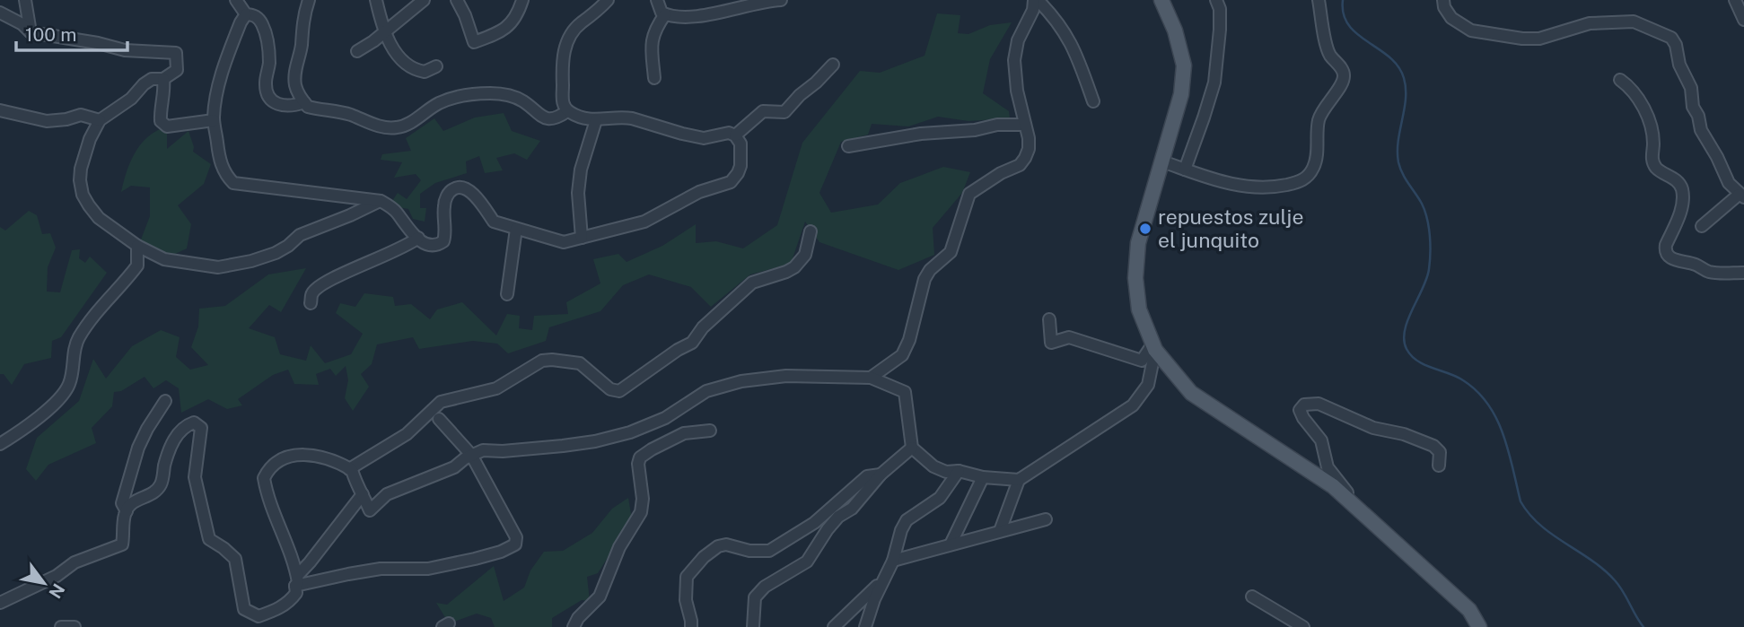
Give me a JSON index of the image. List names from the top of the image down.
{
  "places": ["repuestos zulje el junquito"],
  "scale_bar": "100 m",
  "north": "bottom right"
}
